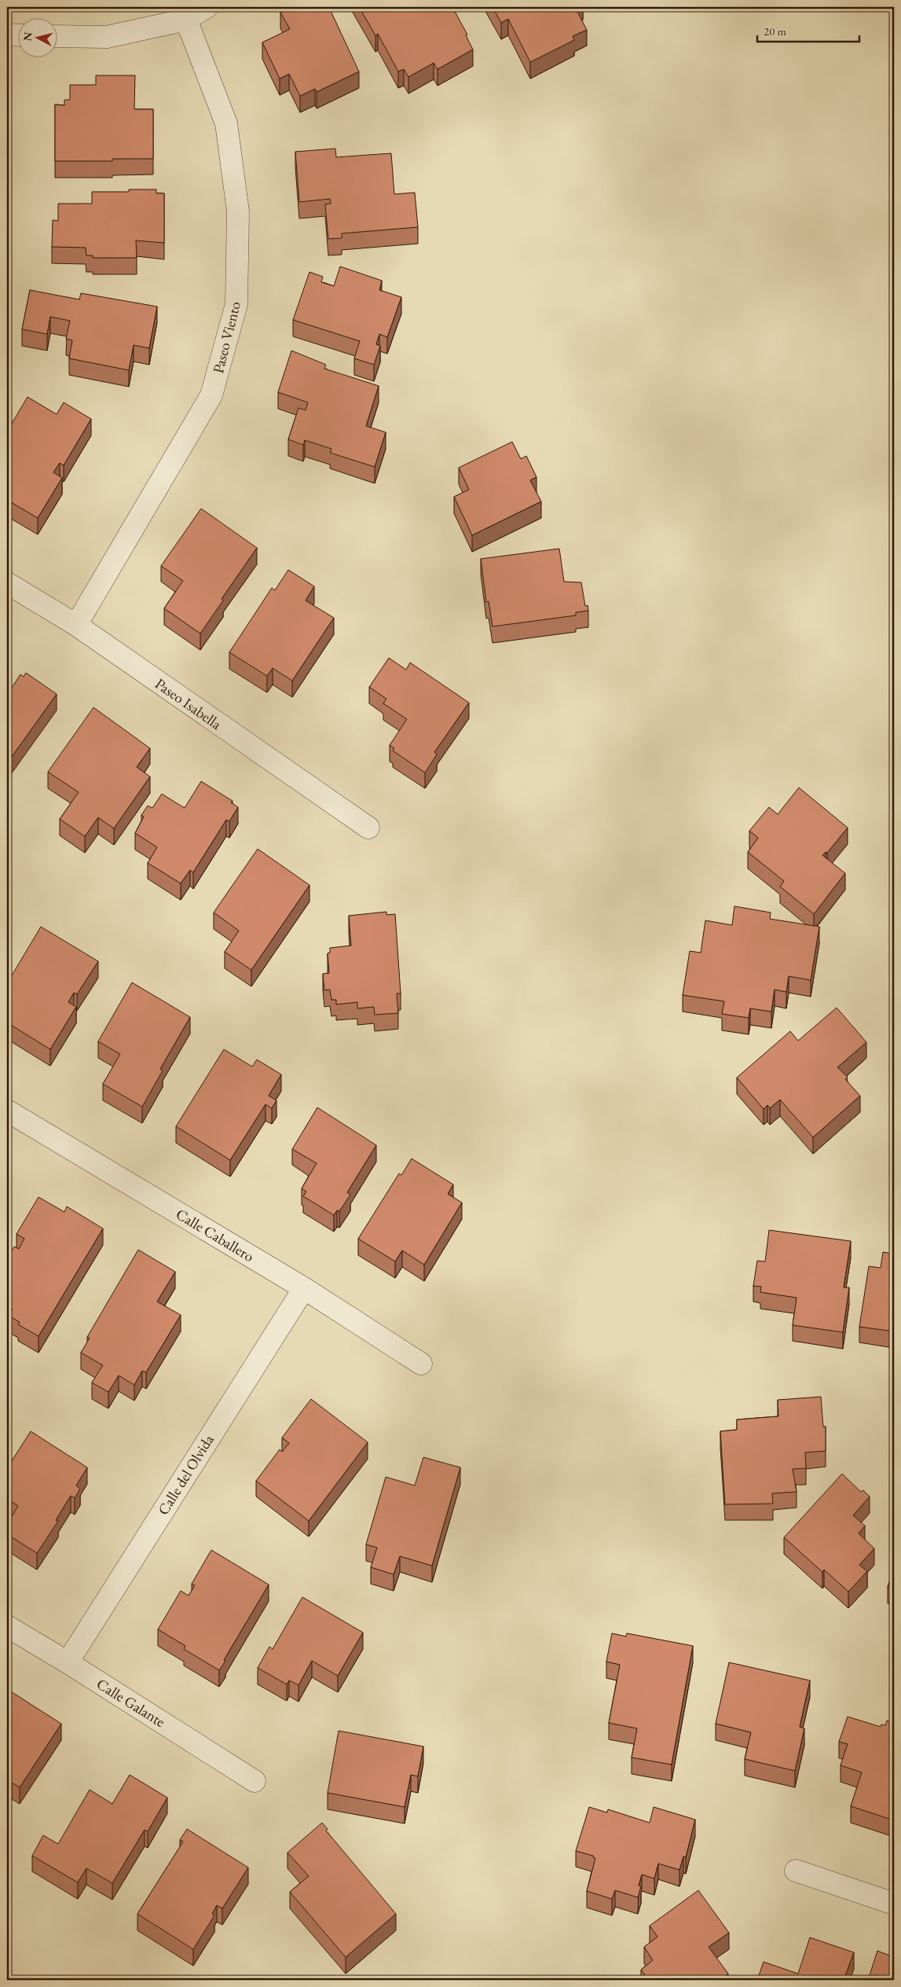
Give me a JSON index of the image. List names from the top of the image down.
{
  "streets": {
    "street": [
      "Paseo Viento",
      "Paseo Isabella",
      "Calle Caballero",
      "Calle del Olvida",
      "Calle Galante"
    ]
  },
  "crossings": [
    ["Paseo Viento", "Paseo Isabella"],
    ["Calle Caballero", "Calle del Olvida"],
    ["Calle del Olvida", "Calle Galante"]
  ],
  "scale_bar": "20 m",
  "north": "left"
}
